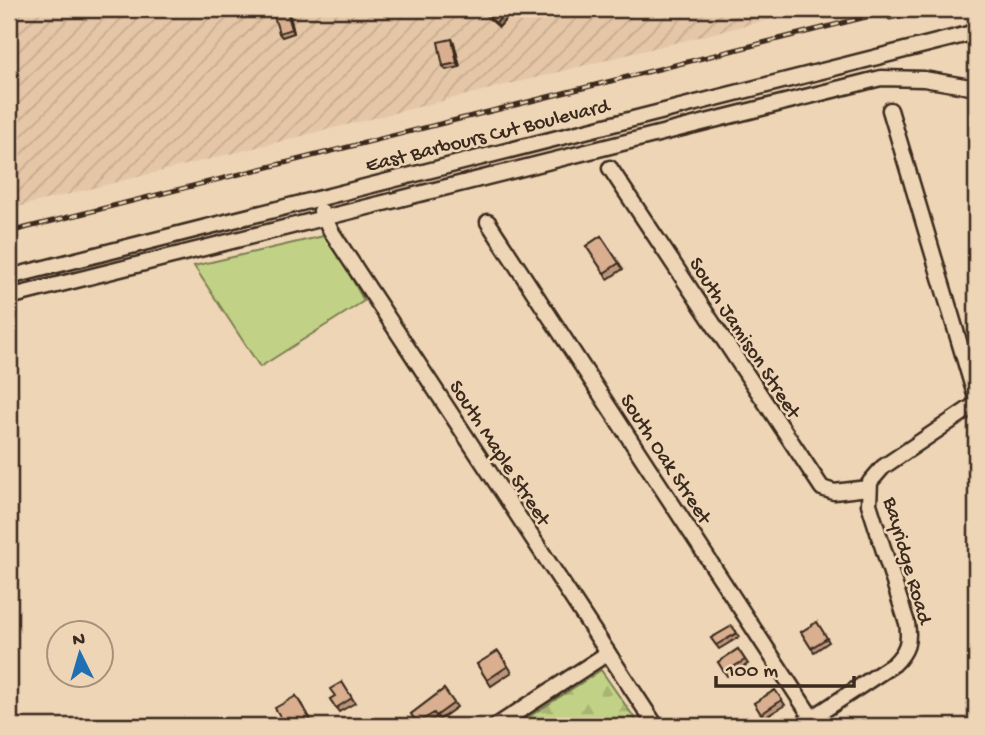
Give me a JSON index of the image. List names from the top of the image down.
{
  "streets": {
    "street": [
      "East Barbours Cut Boulevard",
      "South Jamison Street",
      "South Maple Street",
      "South Oak Street",
      "Bayridge Road"
    ]
  },
  "crossings": [
    ["East Barbours Cut Boulevard", "South Maple Street"],
    ["South Jamison Street", "Bayridge Road"],
    ["South Oak Street", "Bayridge Road"]
  ],
  "scale_bar": "100 m",
  "north": "top"
}
